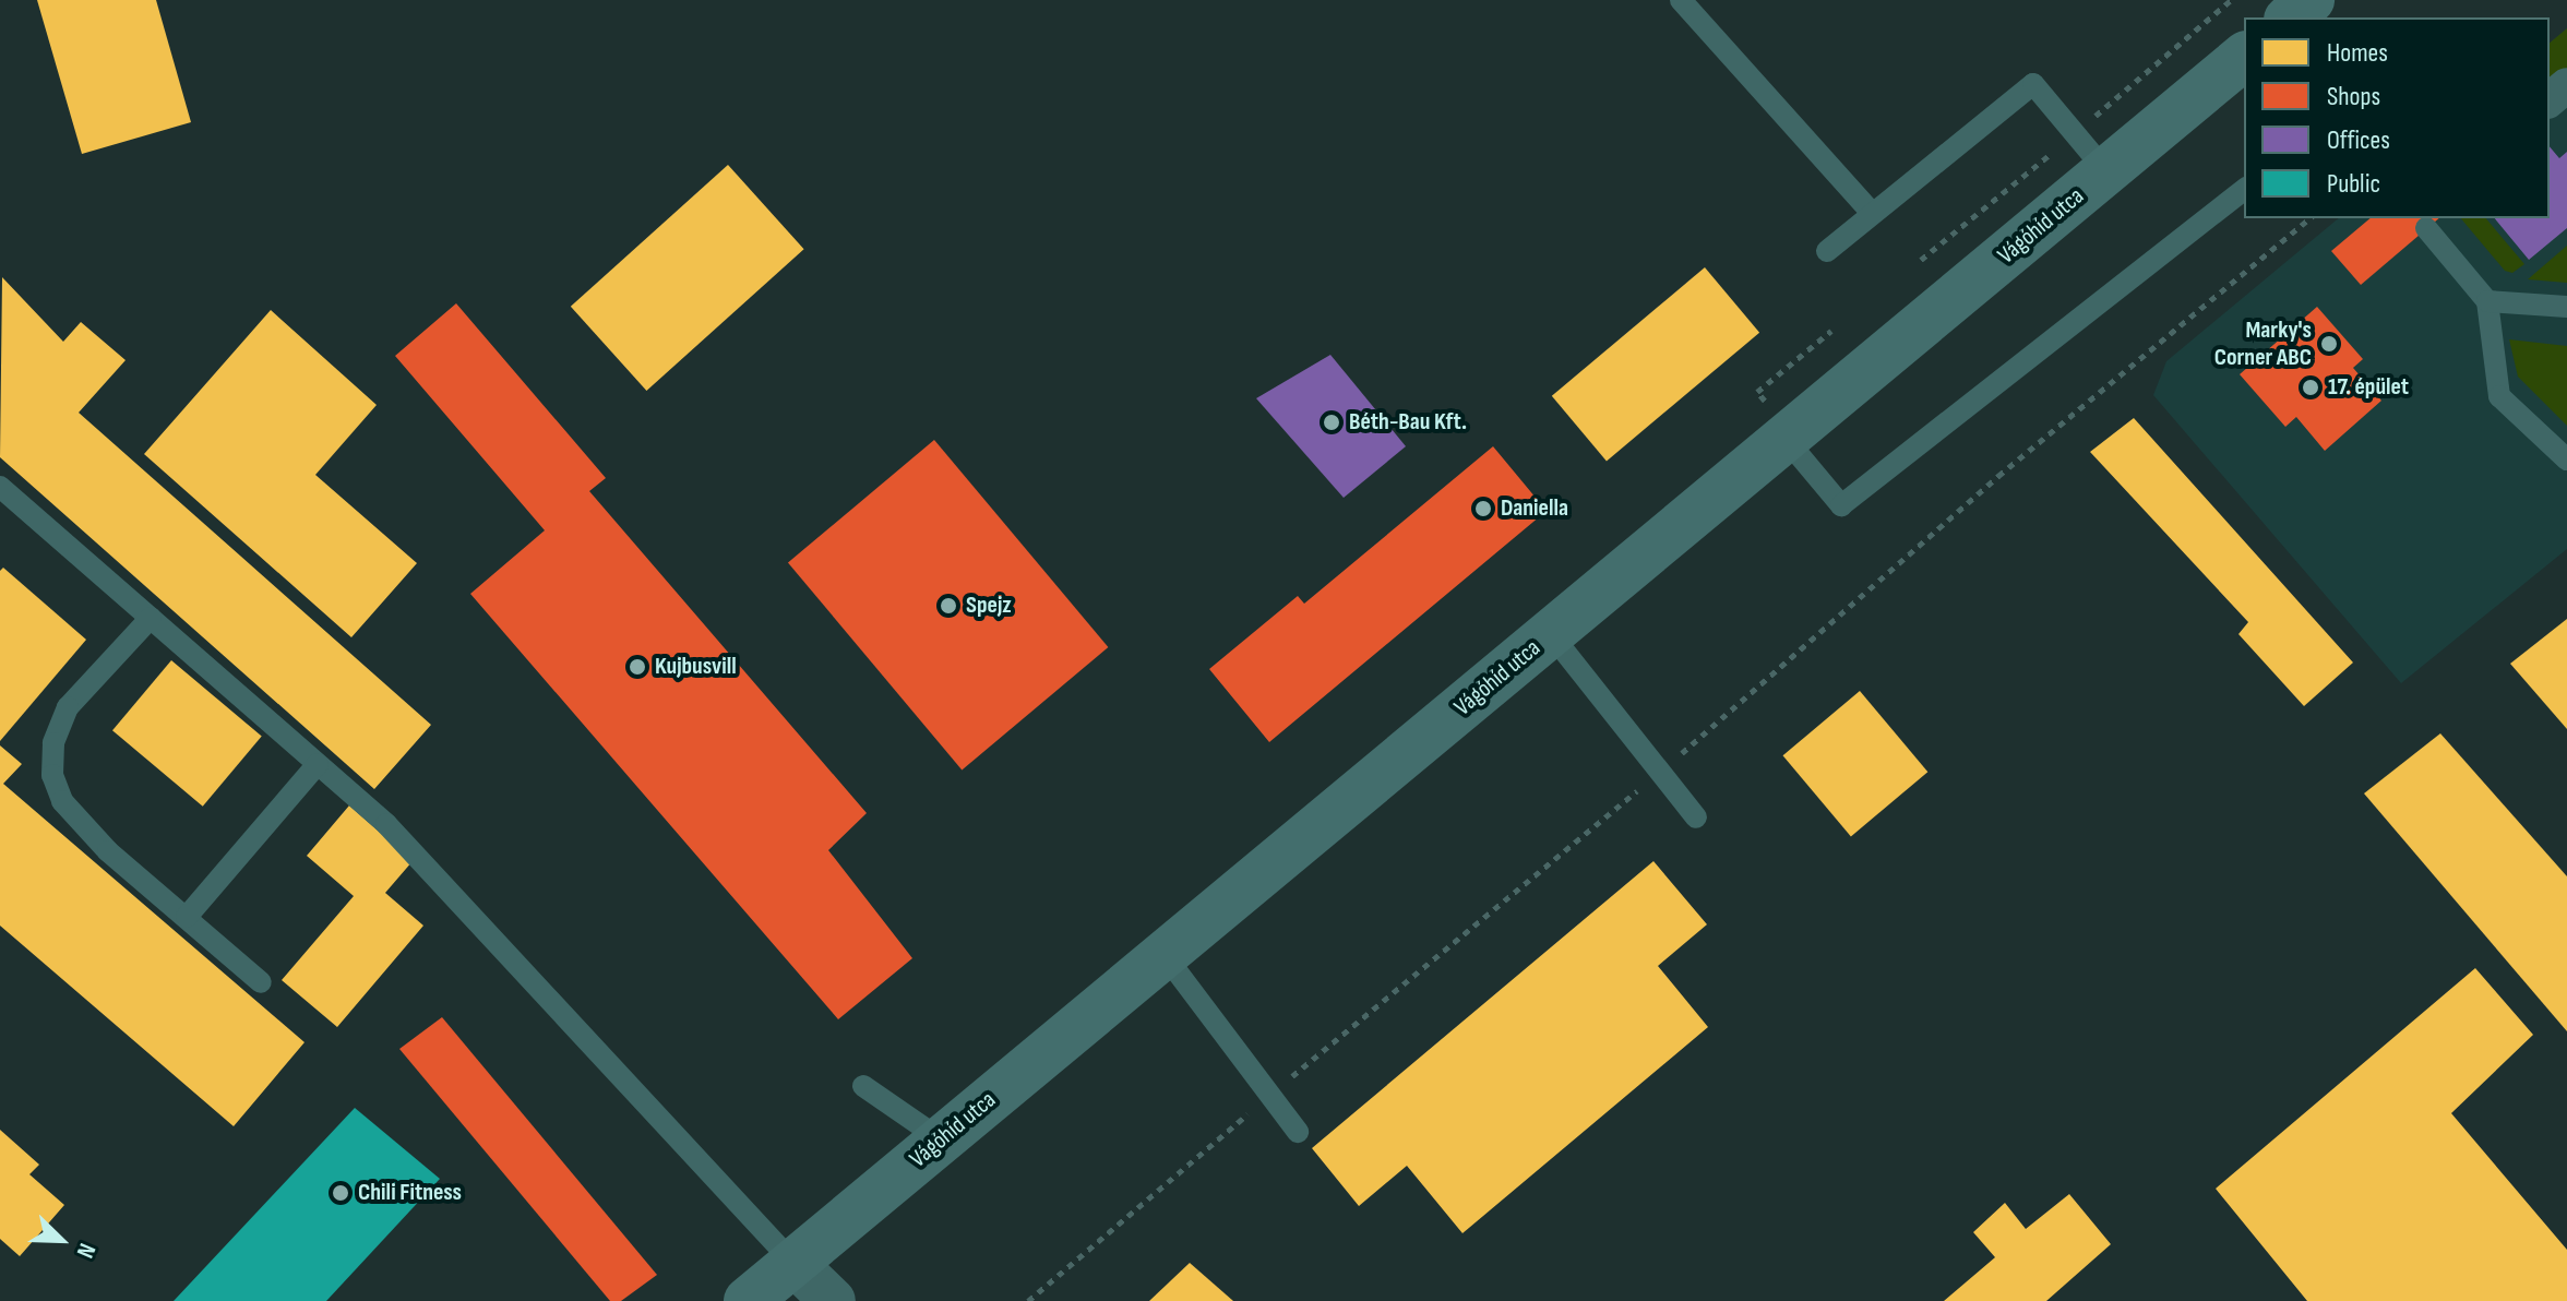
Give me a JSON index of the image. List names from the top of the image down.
{
  "streets": {
    "main road": ["Vágóhíd utca"]
  },
  "places": [
    "Marky's Corner ABC",
    "17. épület",
    "Béth-Bau Kft.",
    "Daniella",
    "Spejz",
    "Kujbusvill",
    "Chili Fitness"
  ],
  "legend": [
    "Homes",
    "Shops",
    "Offices",
    "Public"
  ],
  "north": "bottom right"
}
